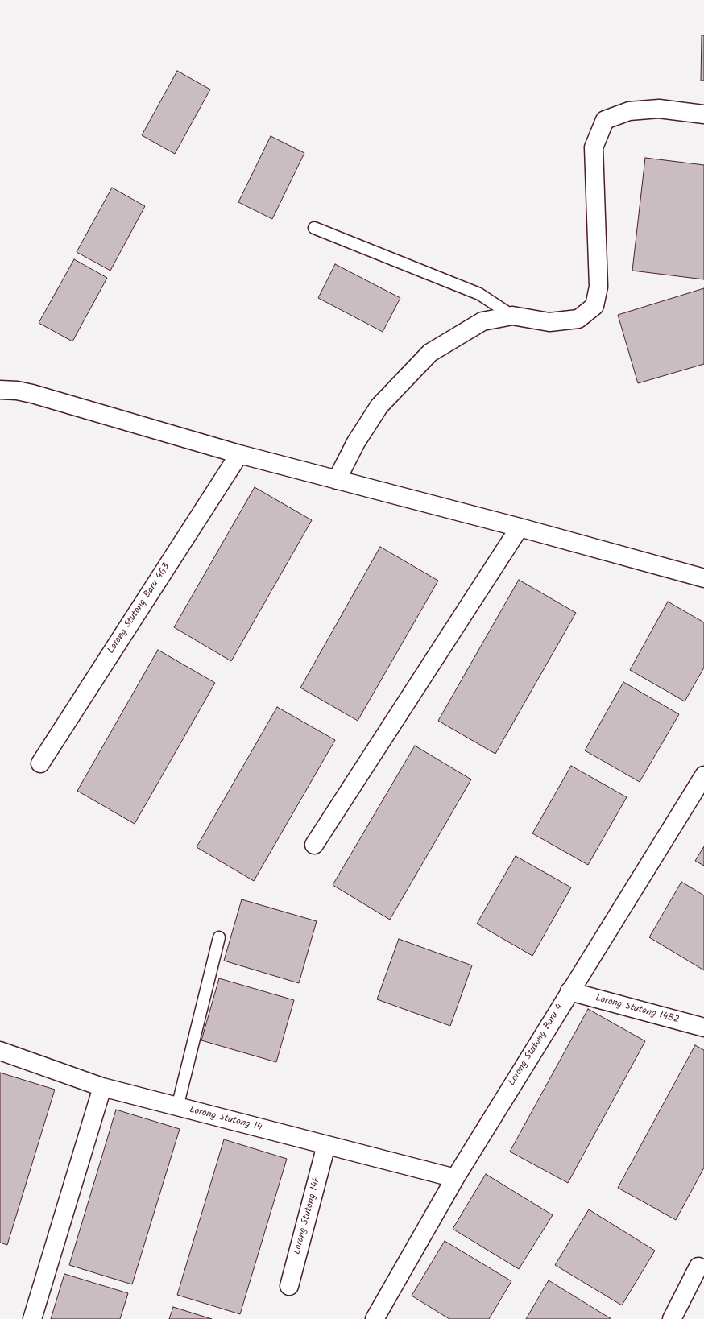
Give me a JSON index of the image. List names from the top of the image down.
{
  "streets": {
    "street": [
      "Lorong Stutong Baru 4G3",
      "Lorong Stutong 14B2",
      "Lorong Stutong Baru 4",
      "Lorong Stutong 14",
      "Lorong Stutong 14F"
    ]
  },
  "crossings": [
    ["Lorong Stutong 14B2", "Lorong Stutong Baru 4"],
    ["Lorong Stutong Baru 4", "Lorong Stutong 14"],
    ["Lorong Stutong 14", "Lorong Stutong 14F"]
  ]
}
